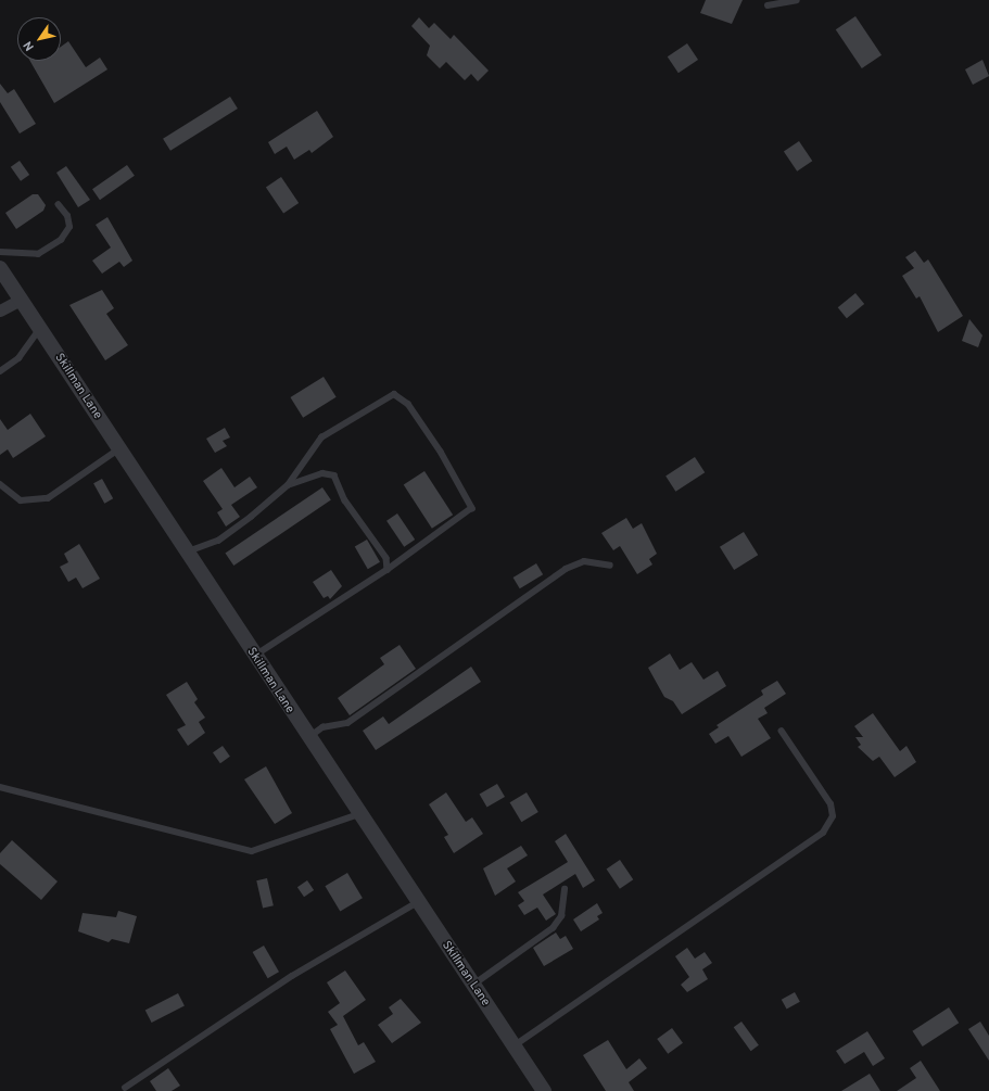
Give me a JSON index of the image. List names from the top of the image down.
{
  "streets": {
    "street": ["Skillman Lane"]
  },
  "north": "bottom left"
}
